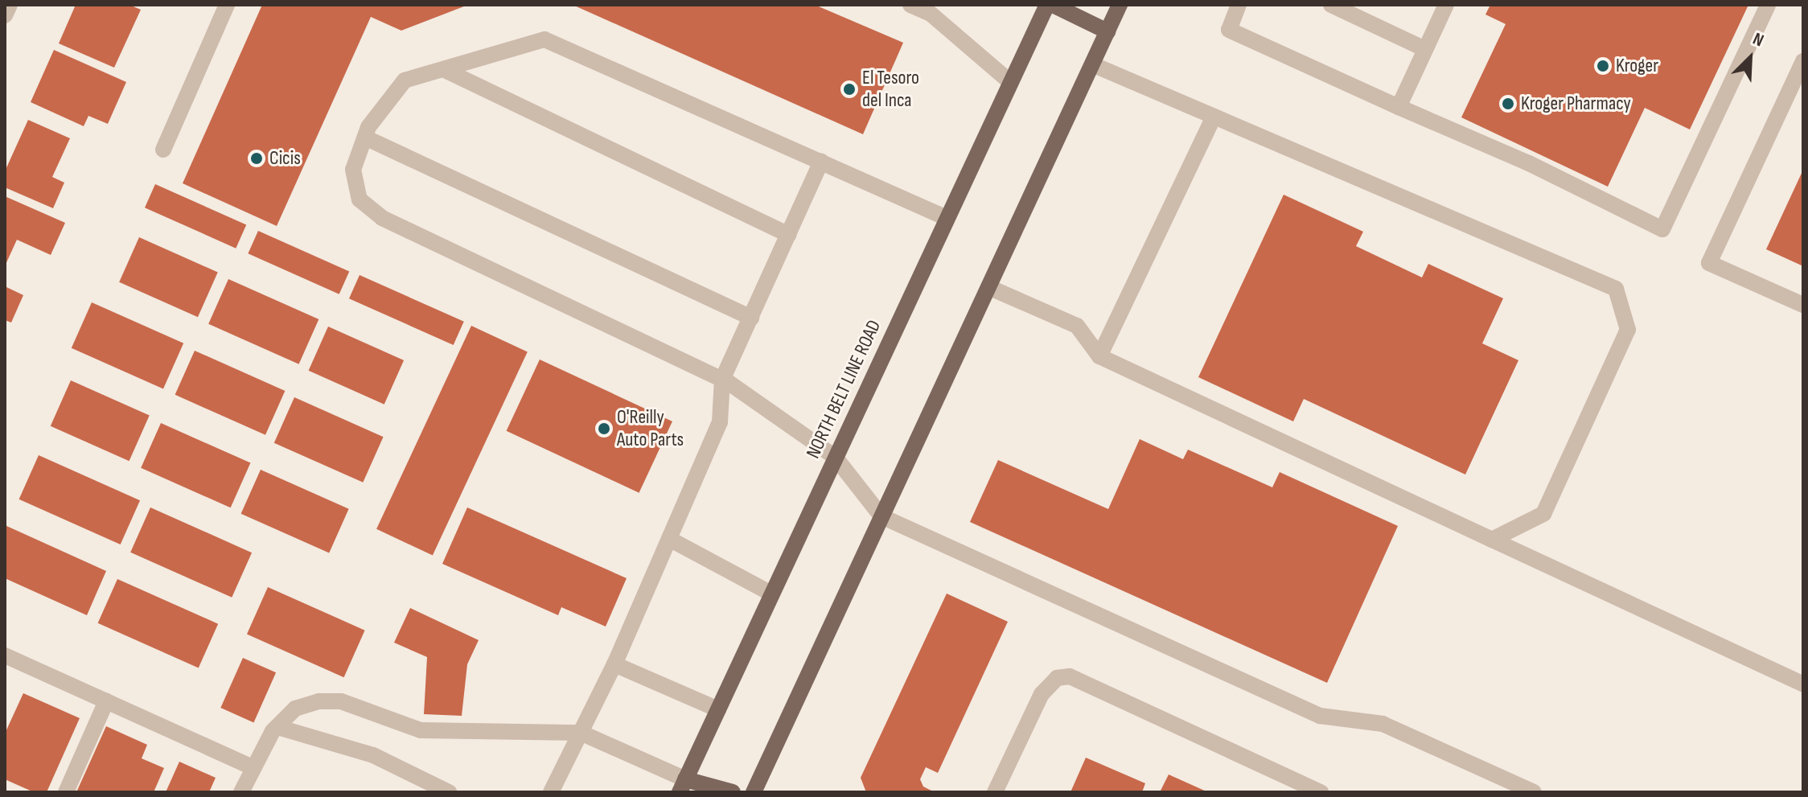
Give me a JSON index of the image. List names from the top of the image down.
{
  "streets": {
    "main road": ["NORTH BELT LINE ROAD"]
  },
  "places": [
    "Kroger",
    "El Tesoro del Inca",
    "Kroger Pharmacy",
    "Cicis",
    "O'Reilly Auto Parts"
  ],
  "north": "top right"
}
